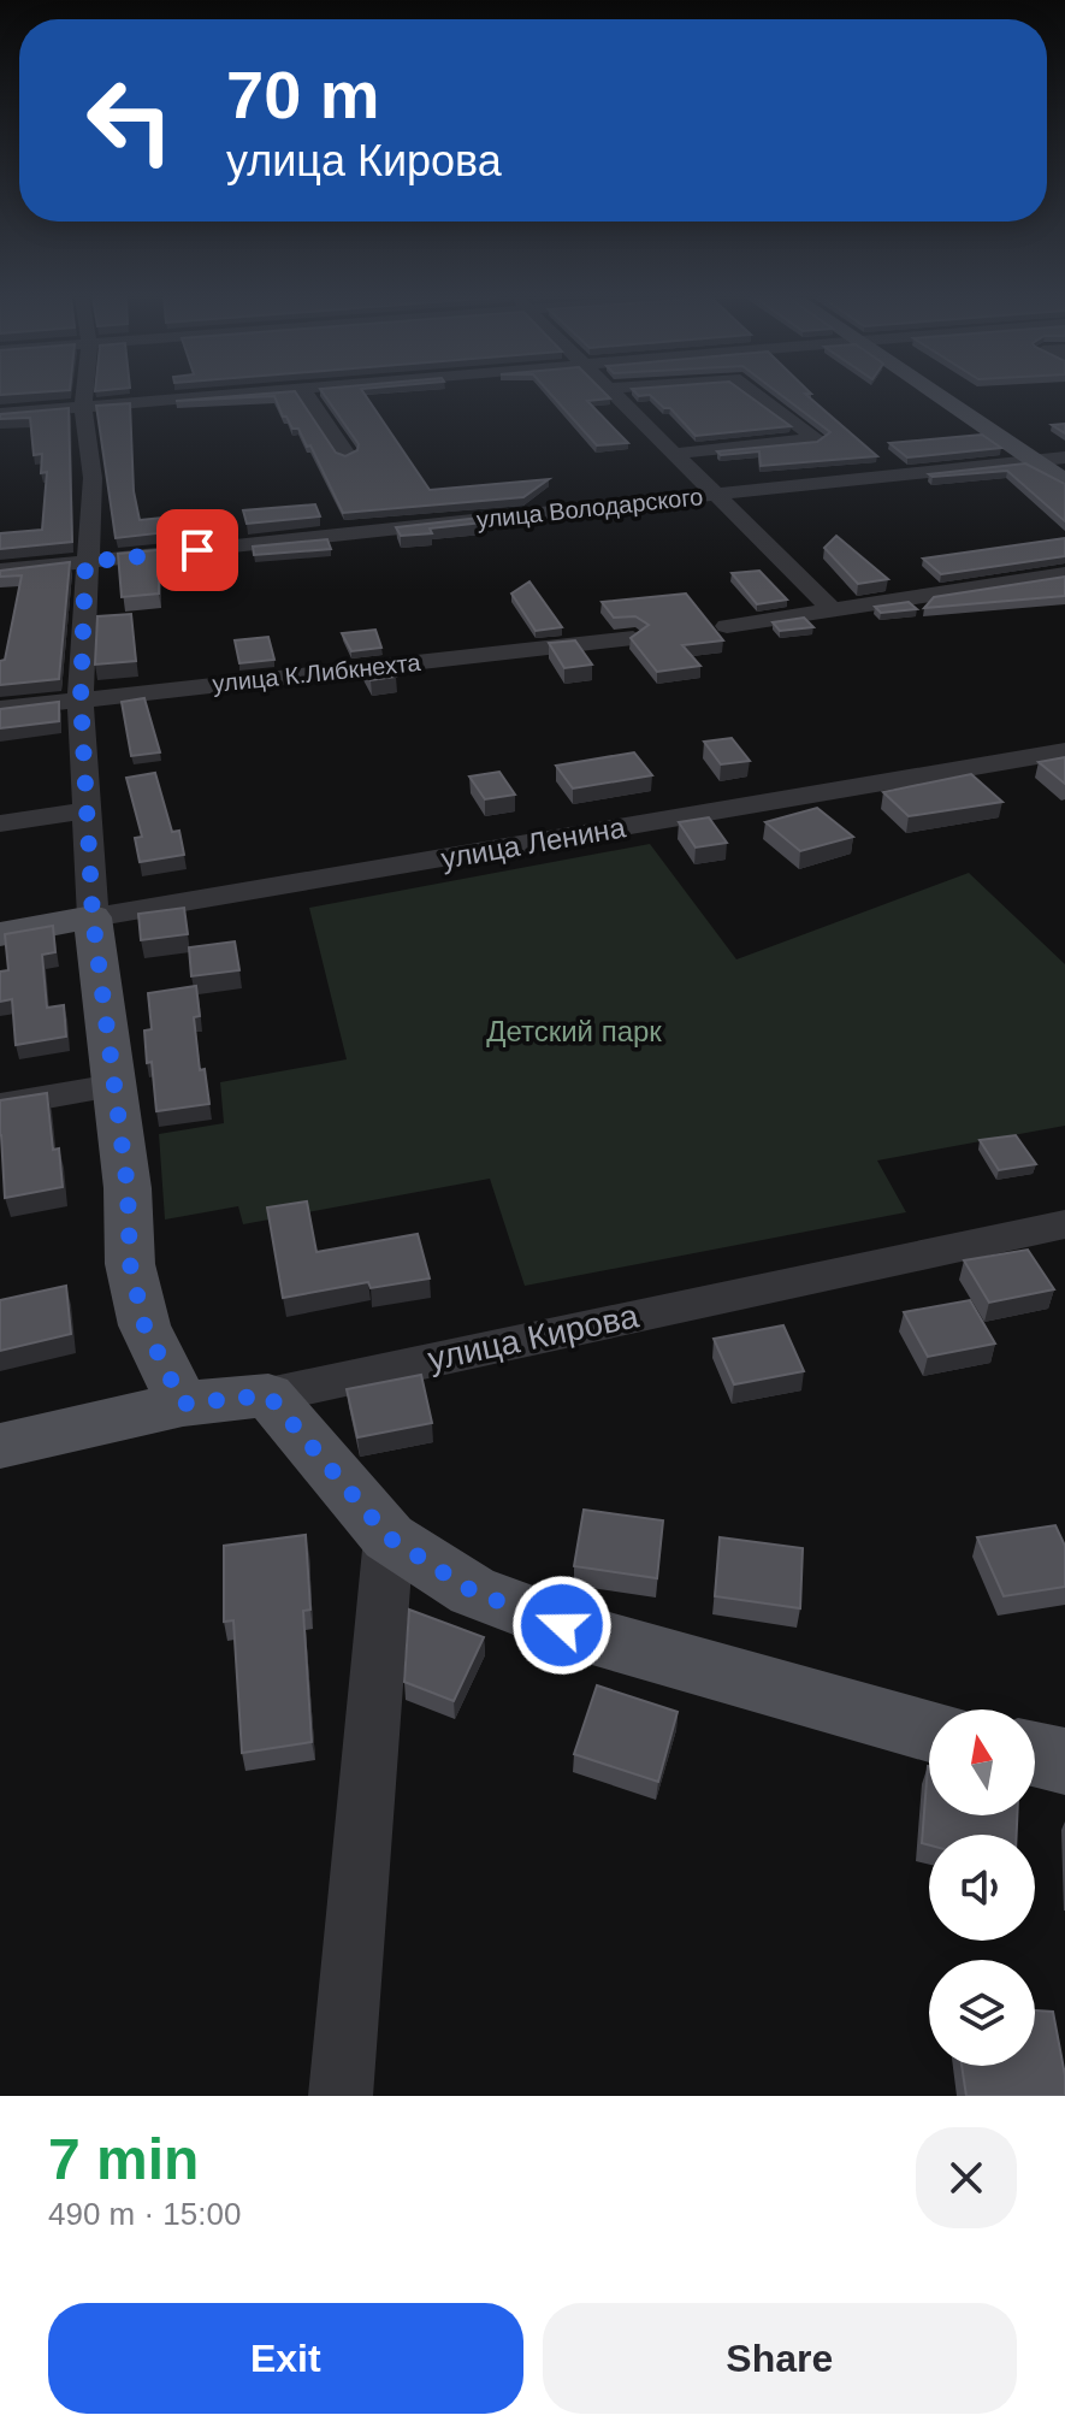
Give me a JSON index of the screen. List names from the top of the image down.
{
  "streets": {
    "main road": ["улица Ленина", "улица Кирова"],
    "street": ["улица Володарского", "улица К.Либкнехта"]
  },
  "parks": ["Детский парк"],
  "north": "top",
  "page": {
    "turn": ["70 m", "улица Кирова"],
    "heading": ["7 min", "490 m · 15:00"],
    "buttons": ["Exit", "Share"]
  }
}
